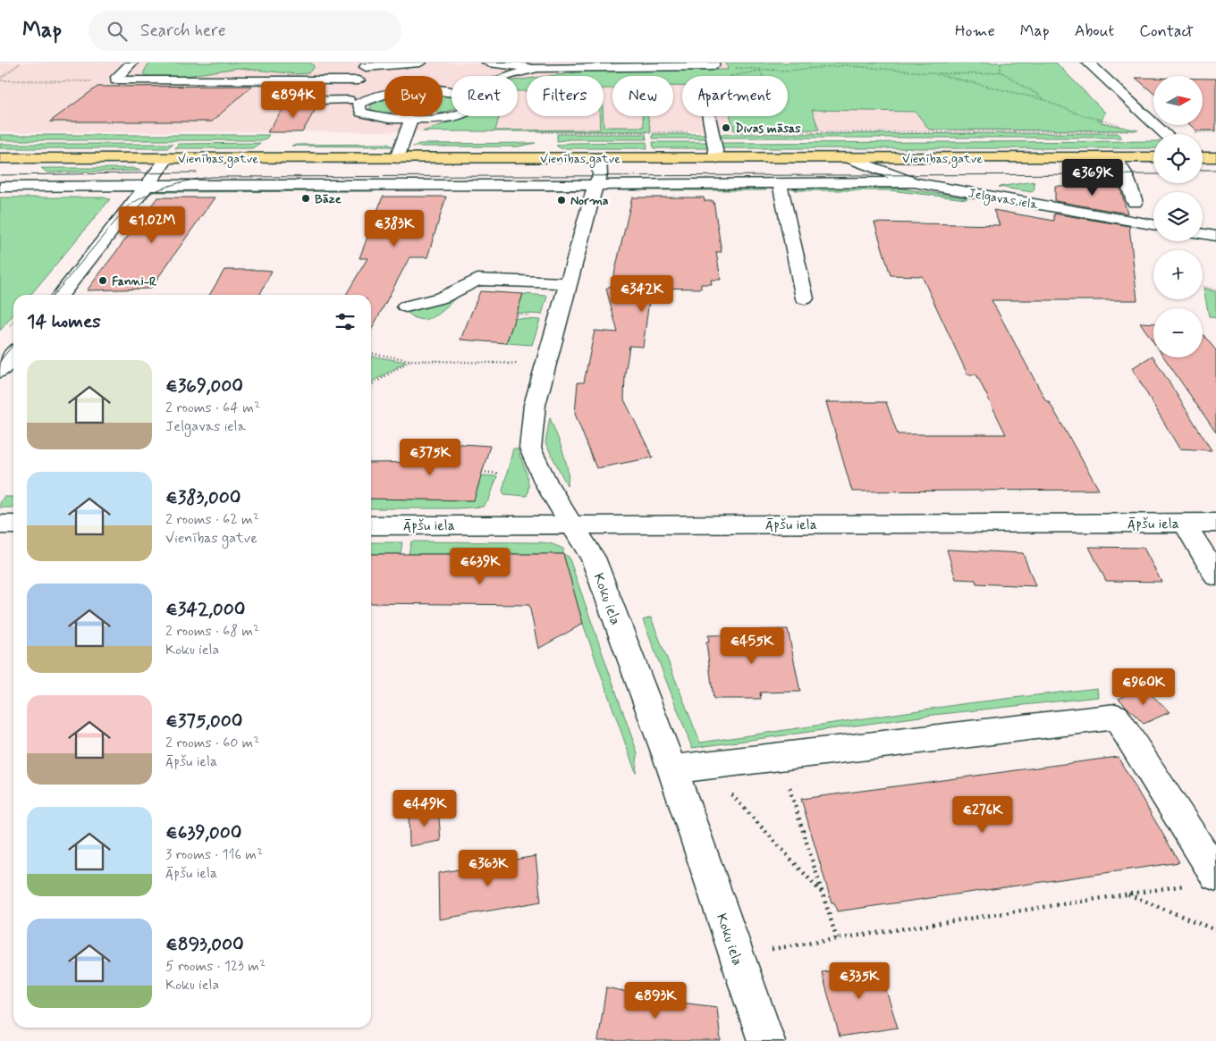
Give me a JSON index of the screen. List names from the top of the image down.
{
  "streets": {
    "main road": ["Vienības gatve"],
    "street": ["Jelgavas iela", "Āpšu iela", "Koku iela"]
  },
  "crossings": [
    ["Vienības gatve", "Jelgavas iela"],
    ["Vienības gatve", "Koku iela"],
    ["Āpšu iela", "Koku iela"]
  ],
  "places": [
    "Divas māsas",
    "Bāze",
    "Norma",
    "Fanni-R"
  ],
  "north": "right",
  "page": {
    "header": "Map",
    "search": "Search here",
    "nav": [
      "Home",
      "Map",
      "About",
      "Contact"
    ],
    "map_buttons": ["+", "−"],
    "chip": [
      "Buy",
      "Rent",
      "Filters",
      "New",
      "Apartment"
    ],
    "price": [
      "€894K",
      "€369K",
      "€1.02M",
      "€383K",
      "€342K",
      "€375K",
      "€639K",
      "€455K",
      "€960K",
      "€449K",
      "€276K",
      "€363K",
      "€335K",
      "€893K"
    ],
    "heading": "14 homes",
    "list": [
      {
        "name": "€369,000",
        "note": "2 rooms · 64 m² · Jelgavas iela"
      },
      {
        "name": "€383,000",
        "note": "2 rooms · 62 m² · Vienības gatve"
      },
      {
        "name": "€342,000",
        "note": "2 rooms · 68 m² · Koku iela"
      },
      {
        "name": "€375,000",
        "note": "2 rooms · 60 m² · Āpšu iela"
      },
      {
        "name": "€639,000",
        "note": "3 rooms · 116 m² · Āpšu iela"
      },
      {
        "name": "€893,000",
        "note": "5 rooms · 123 m² · Koku iela"
      }
    ]
  }
}
